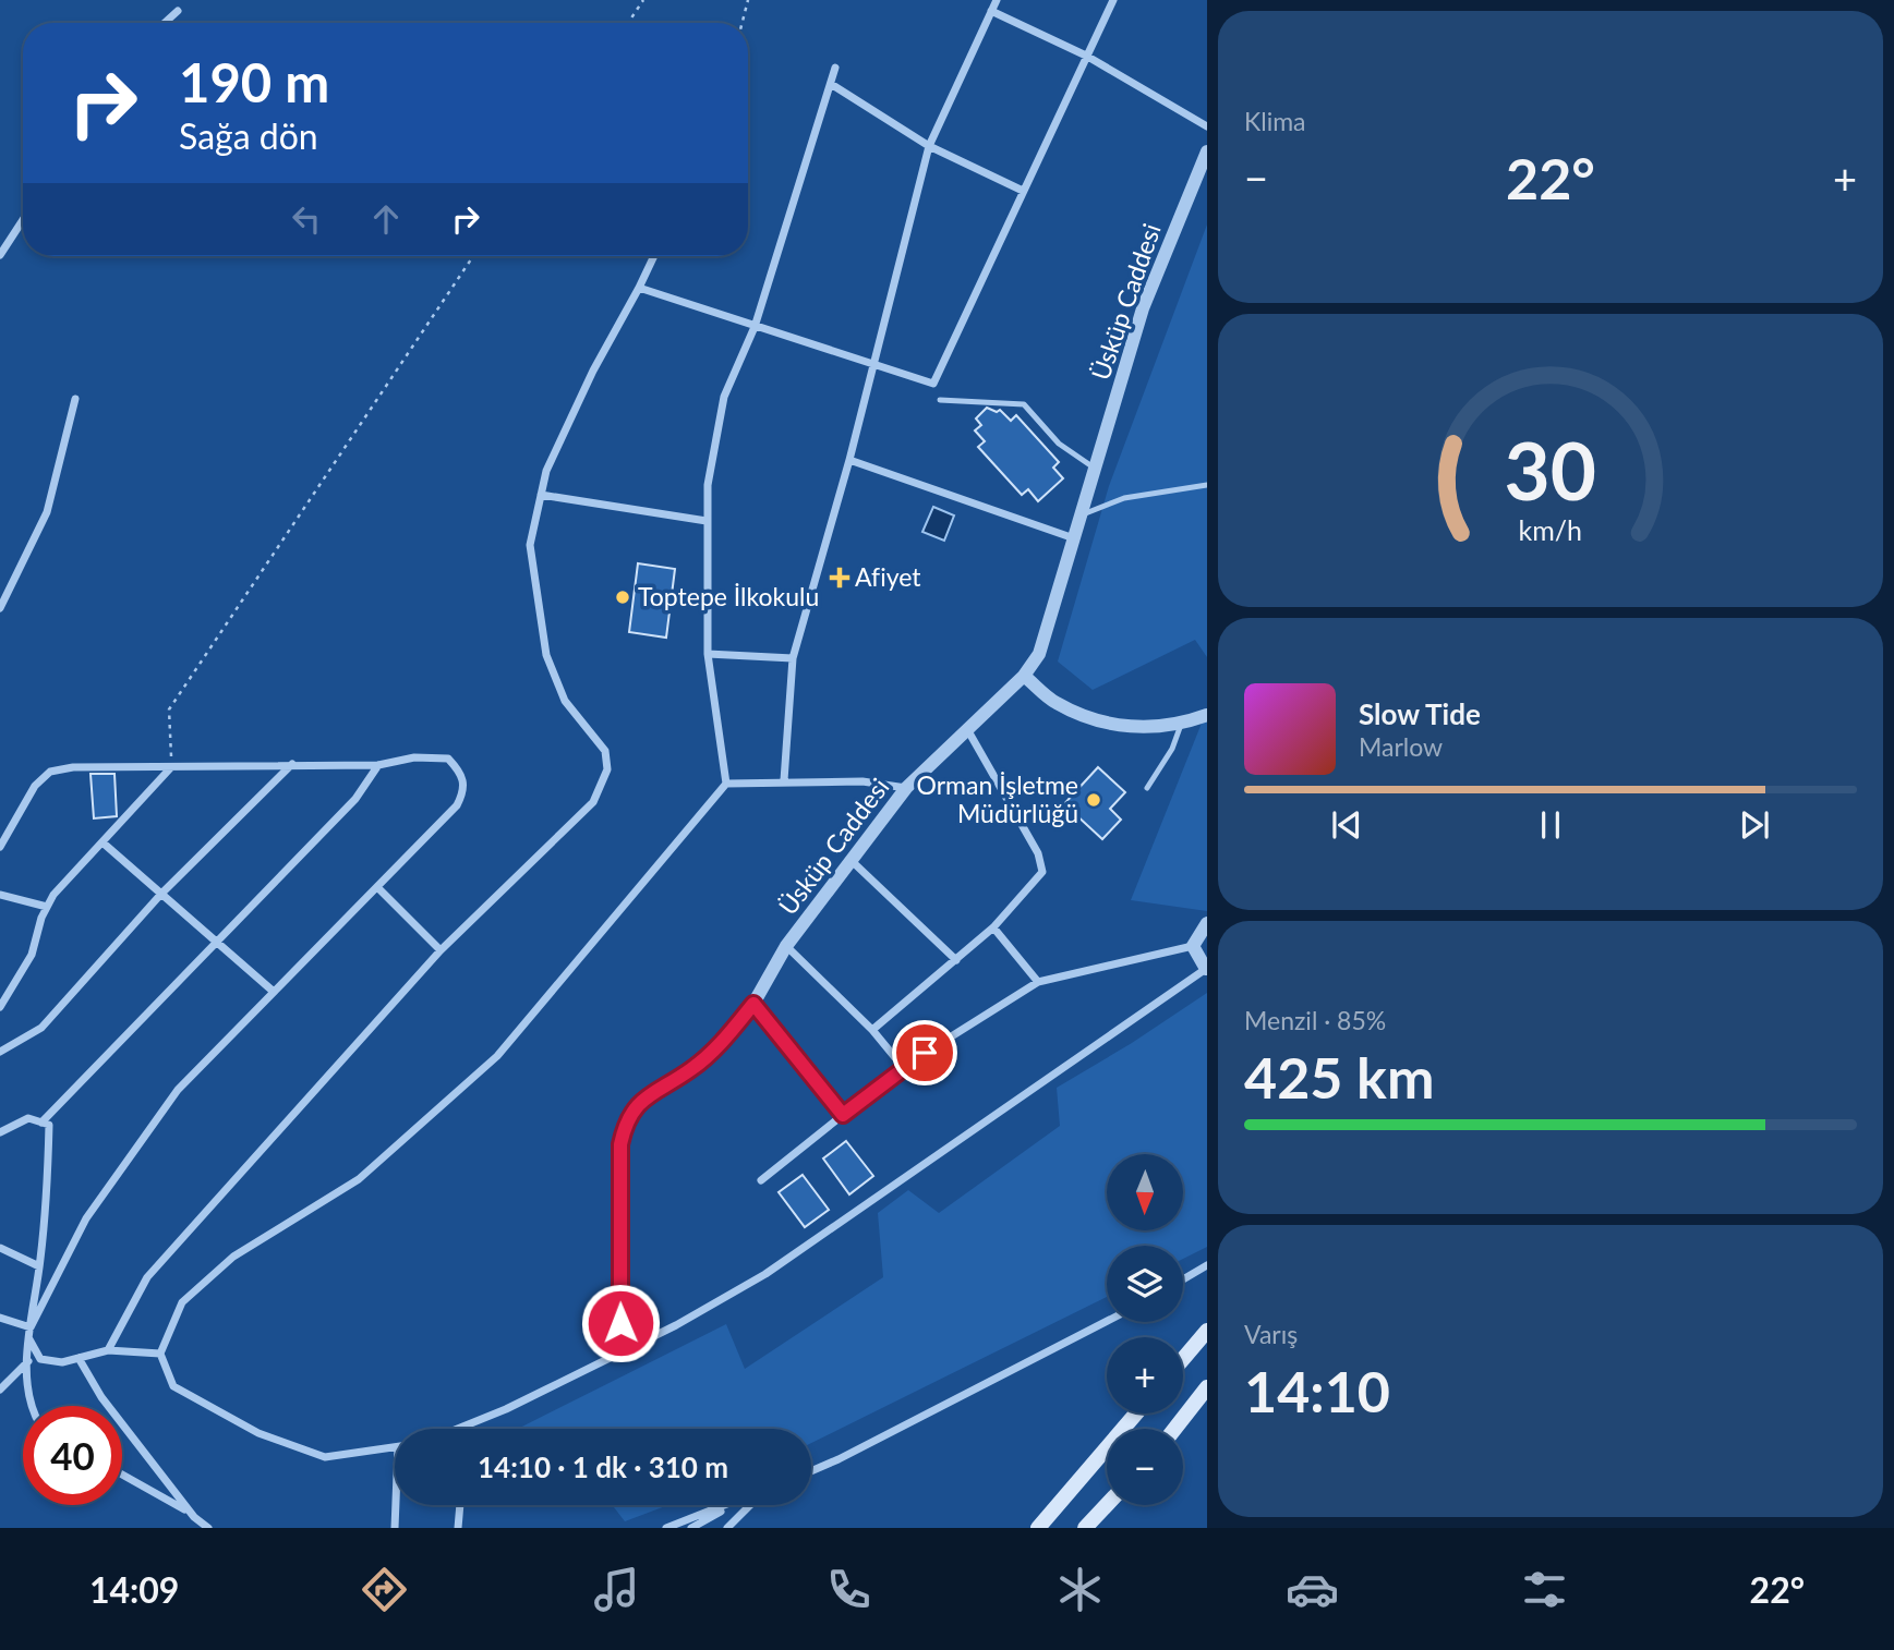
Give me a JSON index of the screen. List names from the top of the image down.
{
  "streets": {
    "street": ["Üsküp Caddesi"]
  },
  "places": {
    "health": ["Afiyet"],
    "other": ["Toptepe İlkokulu", "Orman İşletme Müdürlüğü"]
  },
  "north": "bottom",
  "page": {
    "tile": [
      "Klima",
      ["Menzil · 85%", "425 km"],
      ["Varış", "14:10"]
    ],
    "turn": ["190 m", "Sağa dön"],
    "heat": ["−", "22°", "+"],
    "song": ["Slow Tide", "Marlow"],
    "map_buttons": ["+", "−"],
    "limit": "40",
    "trip": "14:10 · 1 dk · 310 m",
    "tabs": ["14:09", "22°"],
    "gauge": ["30", "km/h"]
  }
}
